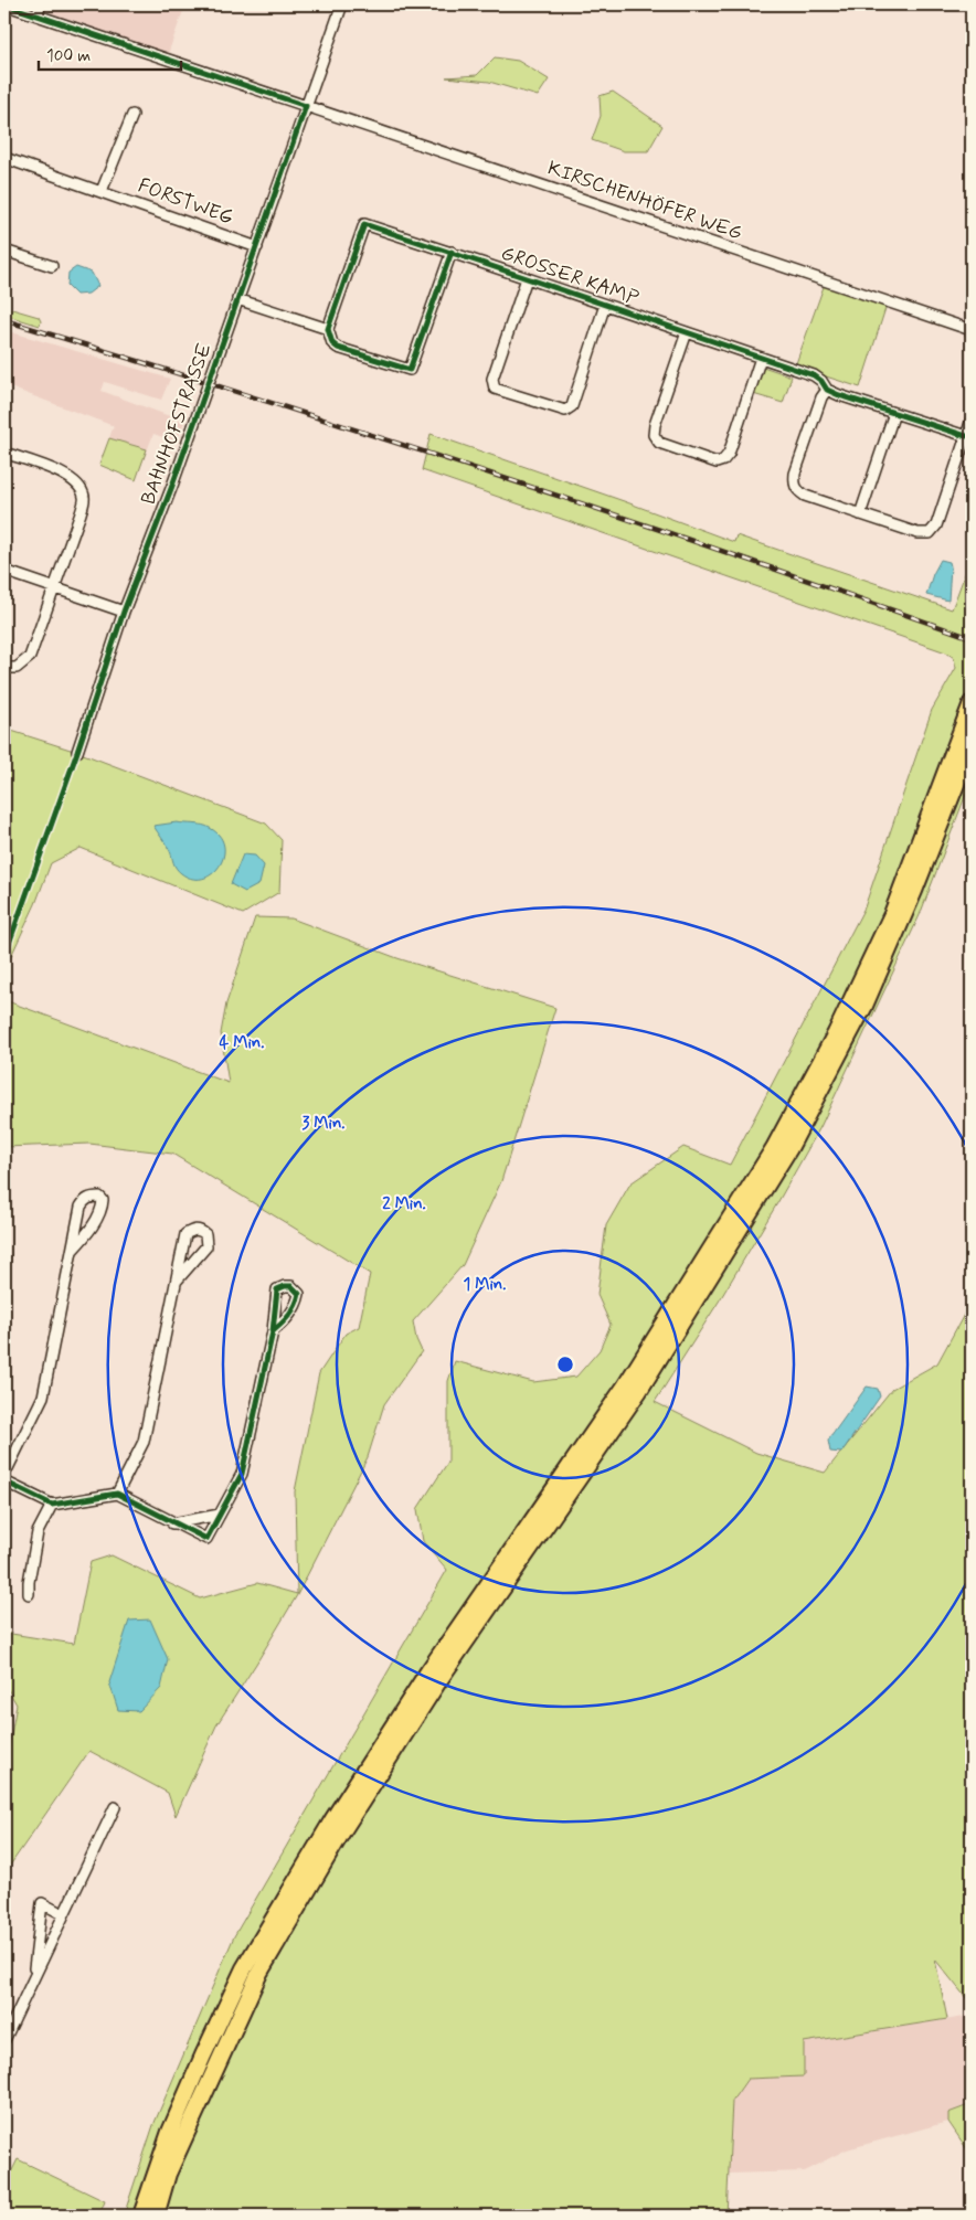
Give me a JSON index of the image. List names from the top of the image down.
{
  "streets": {
    "street": [
      "KIRSCHENHÖFER WEG",
      "FORSTWEG",
      "GROSSER KAMP",
      "BAHNHOFSTRASSE"
    ]
  },
  "crossings": [
    ["KIRSCHENHÖFER WEG", "BAHNHOFSTRASSE"],
    ["FORSTWEG", "BAHNHOFSTRASSE"]
  ],
  "scale_bar": "100 m",
  "rings": [
    "4 Min.",
    "3 Min.",
    "2 Min.",
    "1 Min."
  ]
}
